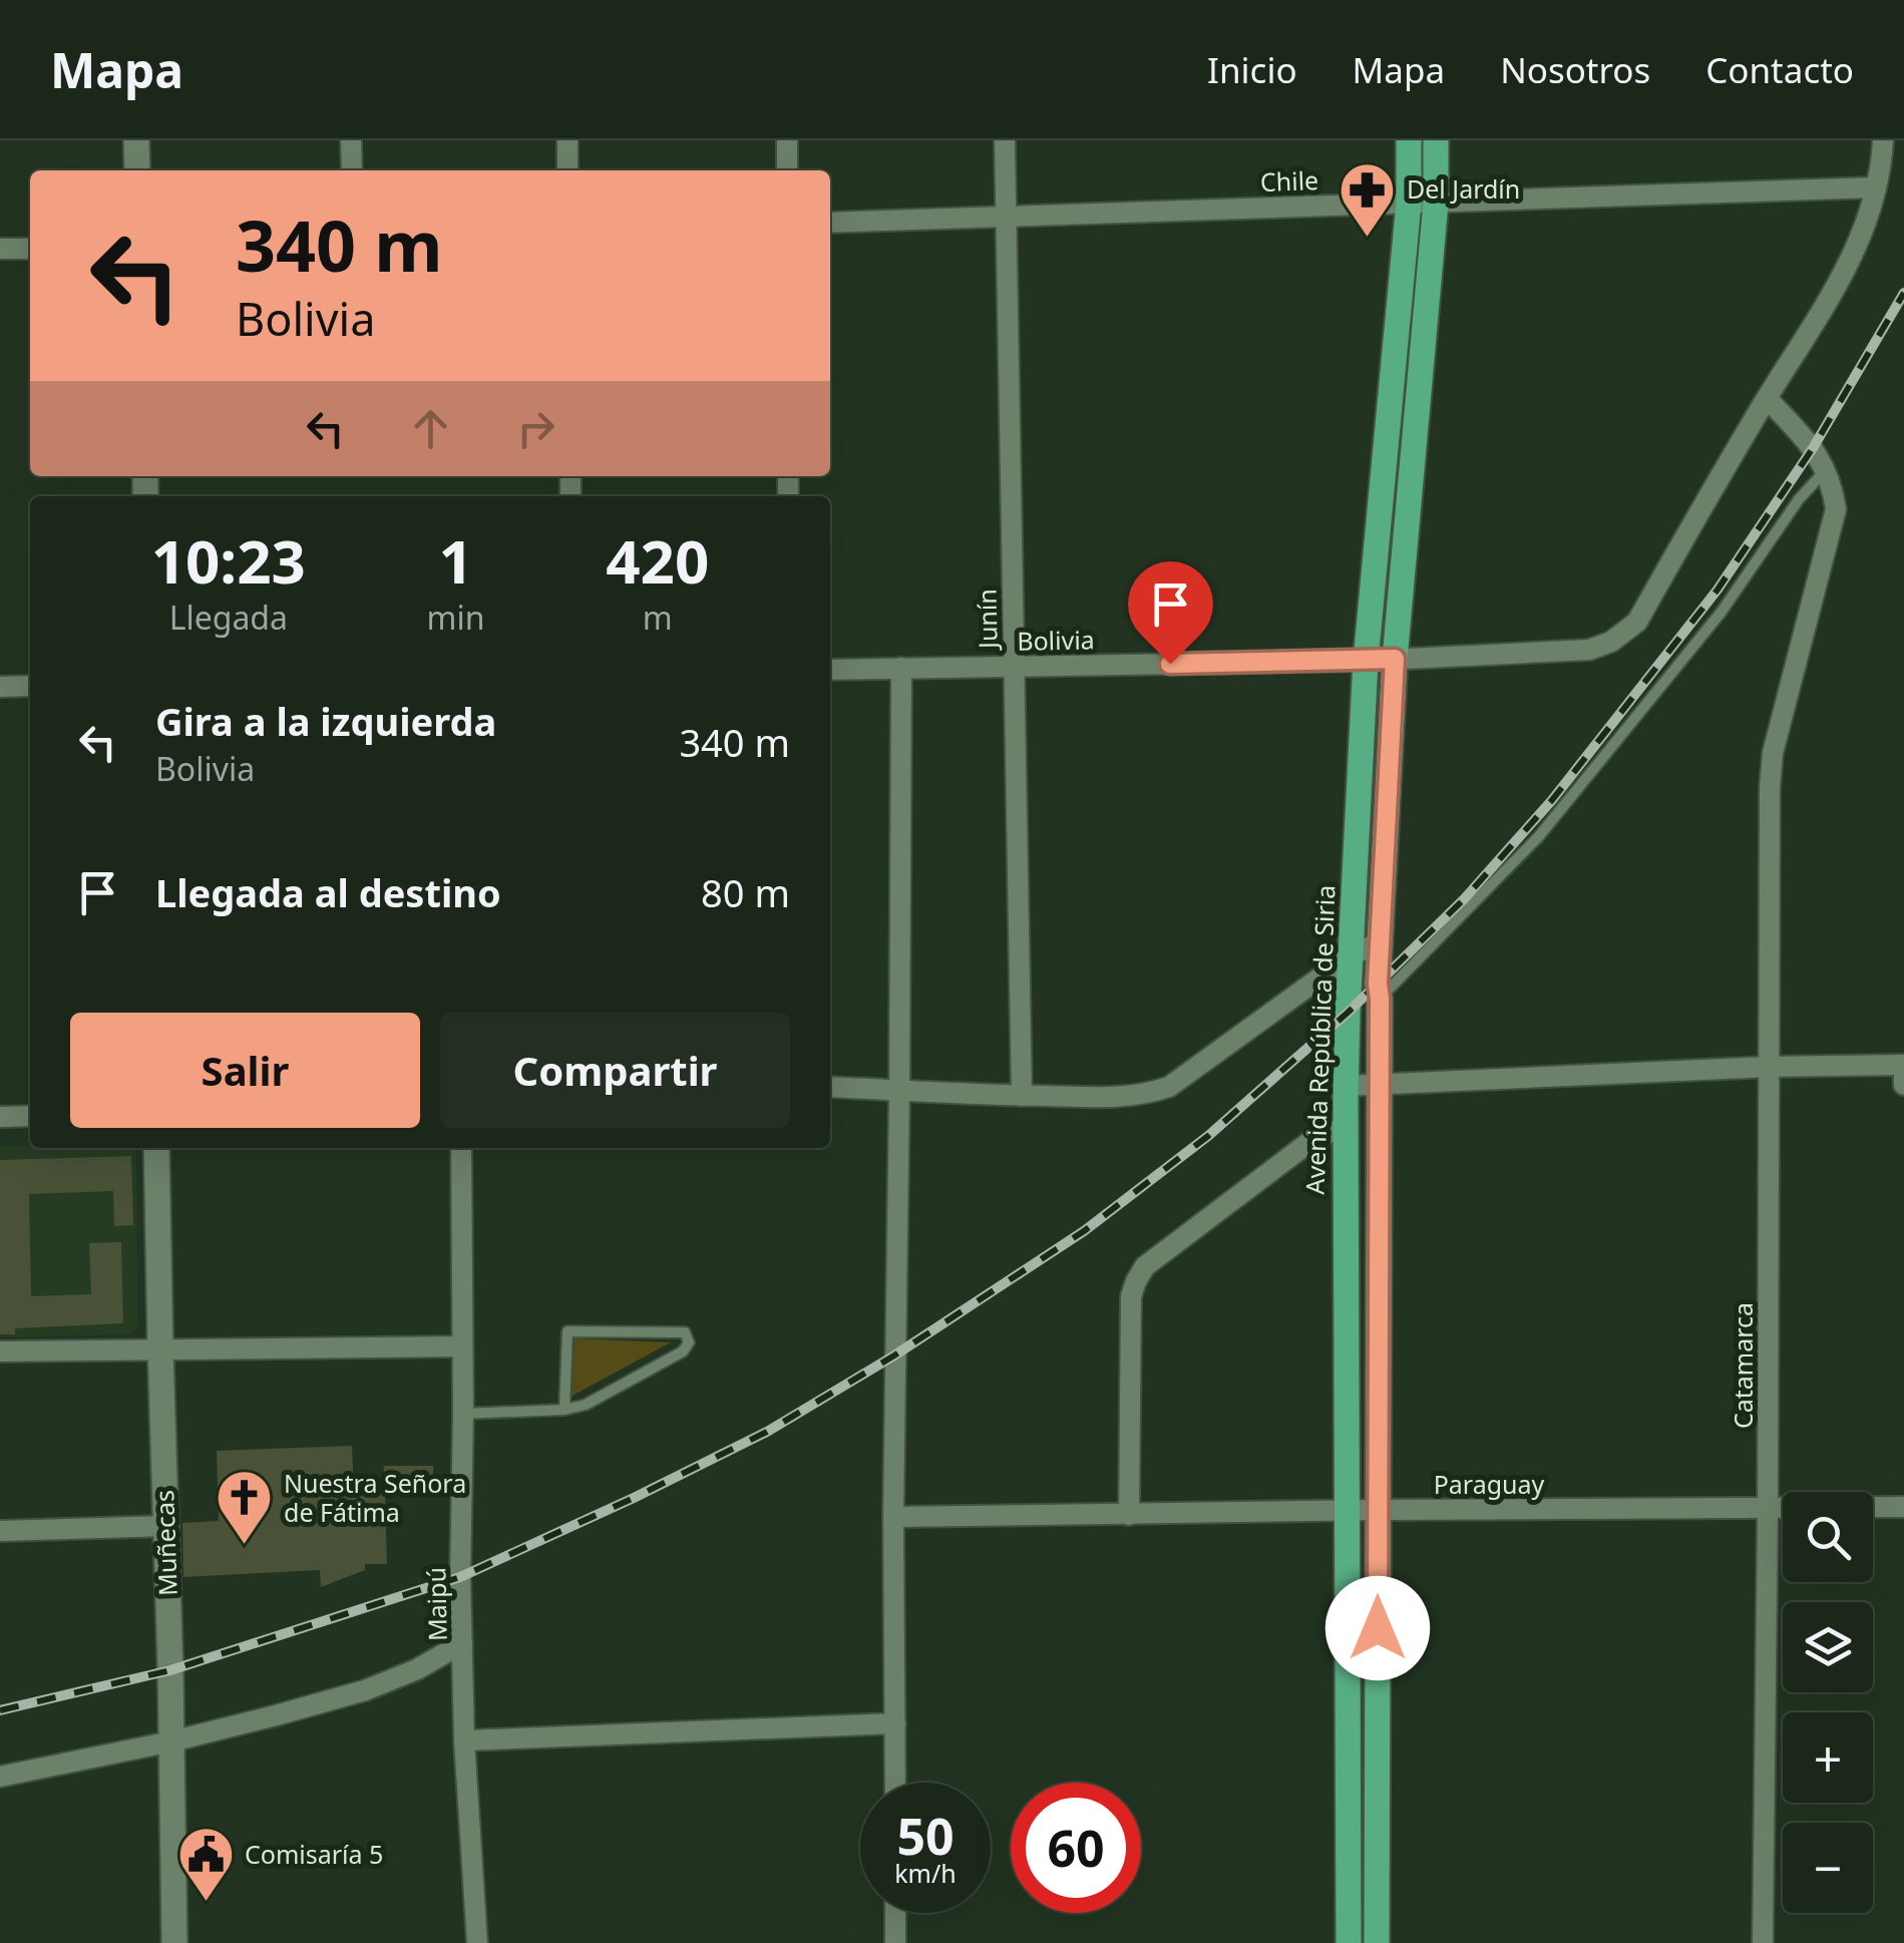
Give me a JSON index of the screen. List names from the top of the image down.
{
  "streets": {
    "main road": ["Avenida República de Siria"],
    "street": [
      "Chile",
      "Junín",
      "Bolivia",
      "Catamarca",
      "Paraguay",
      "Muñecas",
      "Maipú"
    ]
  },
  "crossings": [
    ["Chile", "Junín"],
    ["Chile", "Avenida República de Siria"],
    ["Junín", "Bolivia"],
    ["Bolivia", "Avenida República de Siria"],
    ["Avenida República de Siria", "Paraguay"],
    ["Catamarca", "Paraguay"]
  ],
  "places": {
    "pharmacy": ["Del Jardín"],
    "church": ["Nuestra Señora de Fátima"],
    "public building": ["Comisaría 5"]
  },
  "page": {
    "header": "Mapa",
    "nav": [
      "Inicio",
      "Mapa",
      "Nosotros",
      "Contacto"
    ],
    "turn": ["340 m", "Bolivia"],
    "eta": [
      "10:23",
      "Llegada",
      "1",
      "min",
      "420",
      "m"
    ],
    "list": [
      {
        "name": "Gira a la izquierda",
        "note": "Bolivia",
        "value": "340 m"
      },
      {
        "name": "Llegada al destino",
        "value": "80 m"
      }
    ],
    "buttons": ["Salir", "Compartir"],
    "map_buttons": ["+", "−"],
    "speed": "50 km/h",
    "limit": "60"
  }
}
